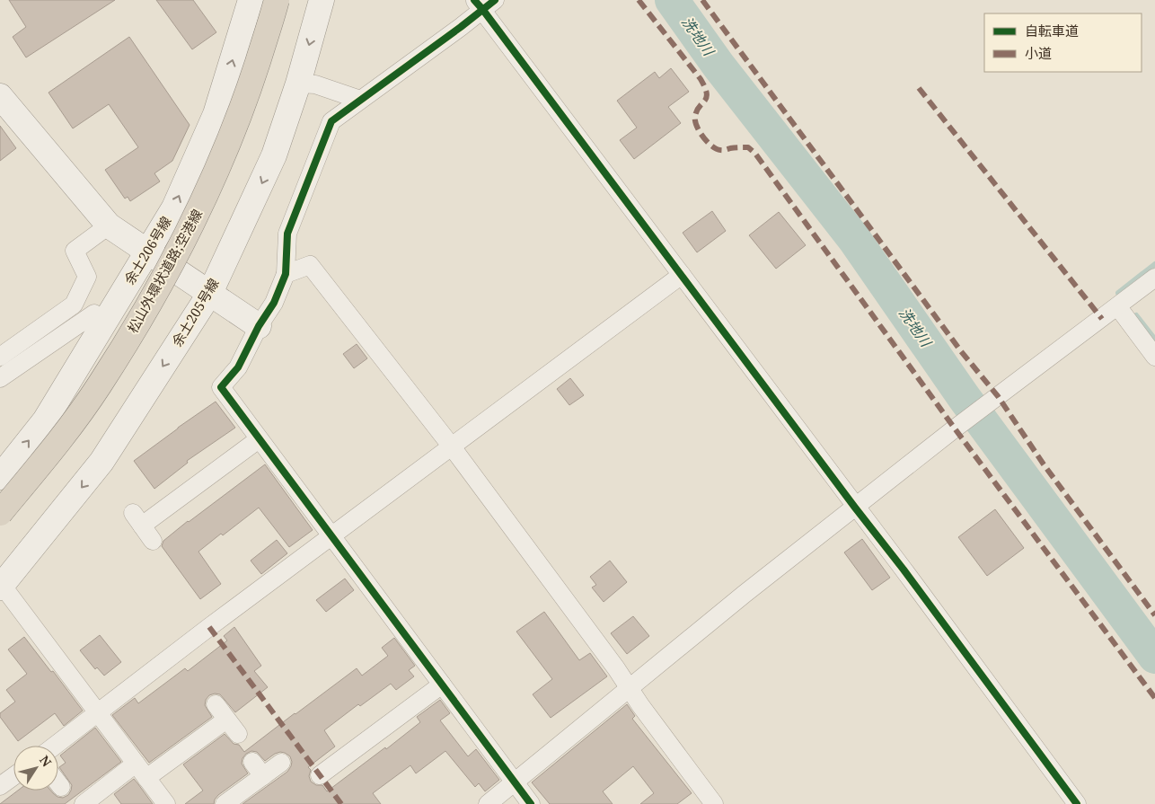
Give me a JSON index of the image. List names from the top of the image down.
{
  "streets": {
    "highway": ["松山外環状道路;空港線"],
    "street": ["余土206号線", "余土205号線"]
  },
  "water": ["洗地川"],
  "legend": ["自転車道", "小道"],
  "north": "top right"
}
